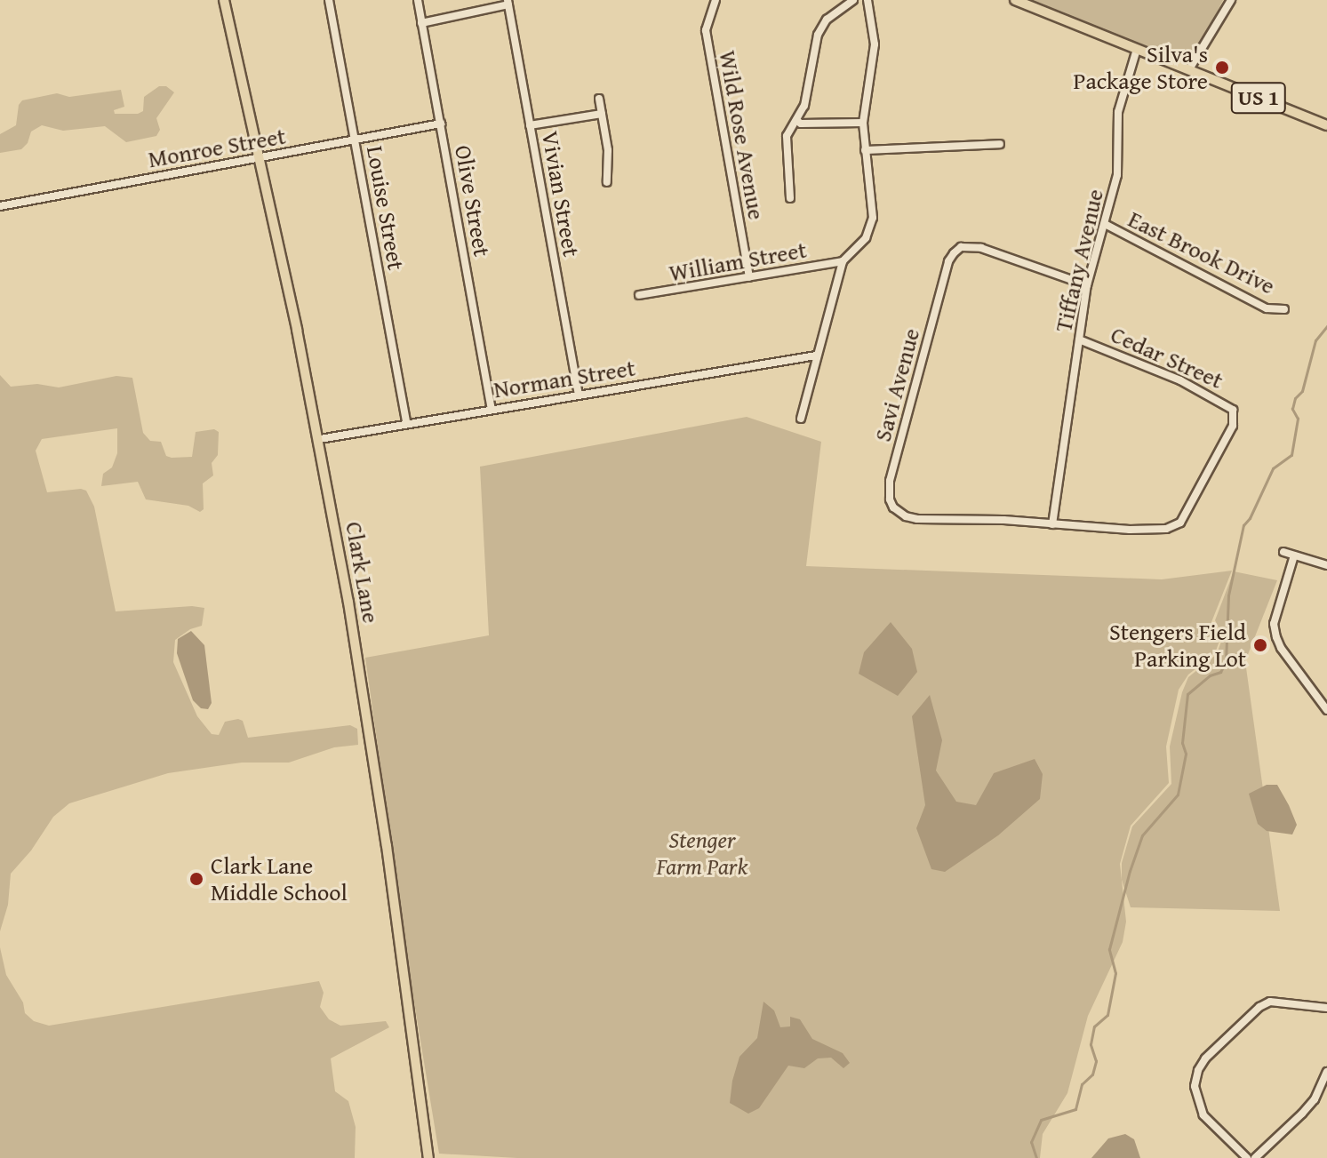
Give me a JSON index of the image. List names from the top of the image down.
{
  "streets": {
    "main road": ["US 1", "Clark Lane"],
    "street": [
      "Wild Rose Avenue",
      "Monroe Street",
      "Vivian Street",
      "Olive Street",
      "Louise Street",
      "East Brook Drive",
      "Tiffany Avenue",
      "William Street",
      "Cedar Street",
      "Norman Street",
      "Savi Avenue"
    ]
  },
  "crossings": [
    ["US 1", "Tiffany Avenue"],
    ["Wild Rose Avenue", "William Street"],
    ["Monroe Street", "Olive Street"],
    ["Monroe Street", "Louise Street"],
    ["Monroe Street", "Clark Lane"],
    ["Vivian Street", "Norman Street"],
    ["Olive Street", "Norman Street"],
    ["Louise Street", "Norman Street"],
    ["East Brook Drive", "Tiffany Avenue"],
    ["Tiffany Avenue", "Cedar Street"],
    ["Tiffany Avenue", "Savi Avenue"],
    ["Cedar Street", "Savi Avenue"],
    ["Norman Street", "Clark Lane"]
  ],
  "parks": ["Stenger Farm Park"],
  "places": ["Silva's Package Store", "Stengers Field Parking Lot", "Clark Lane Middle School"]
}
